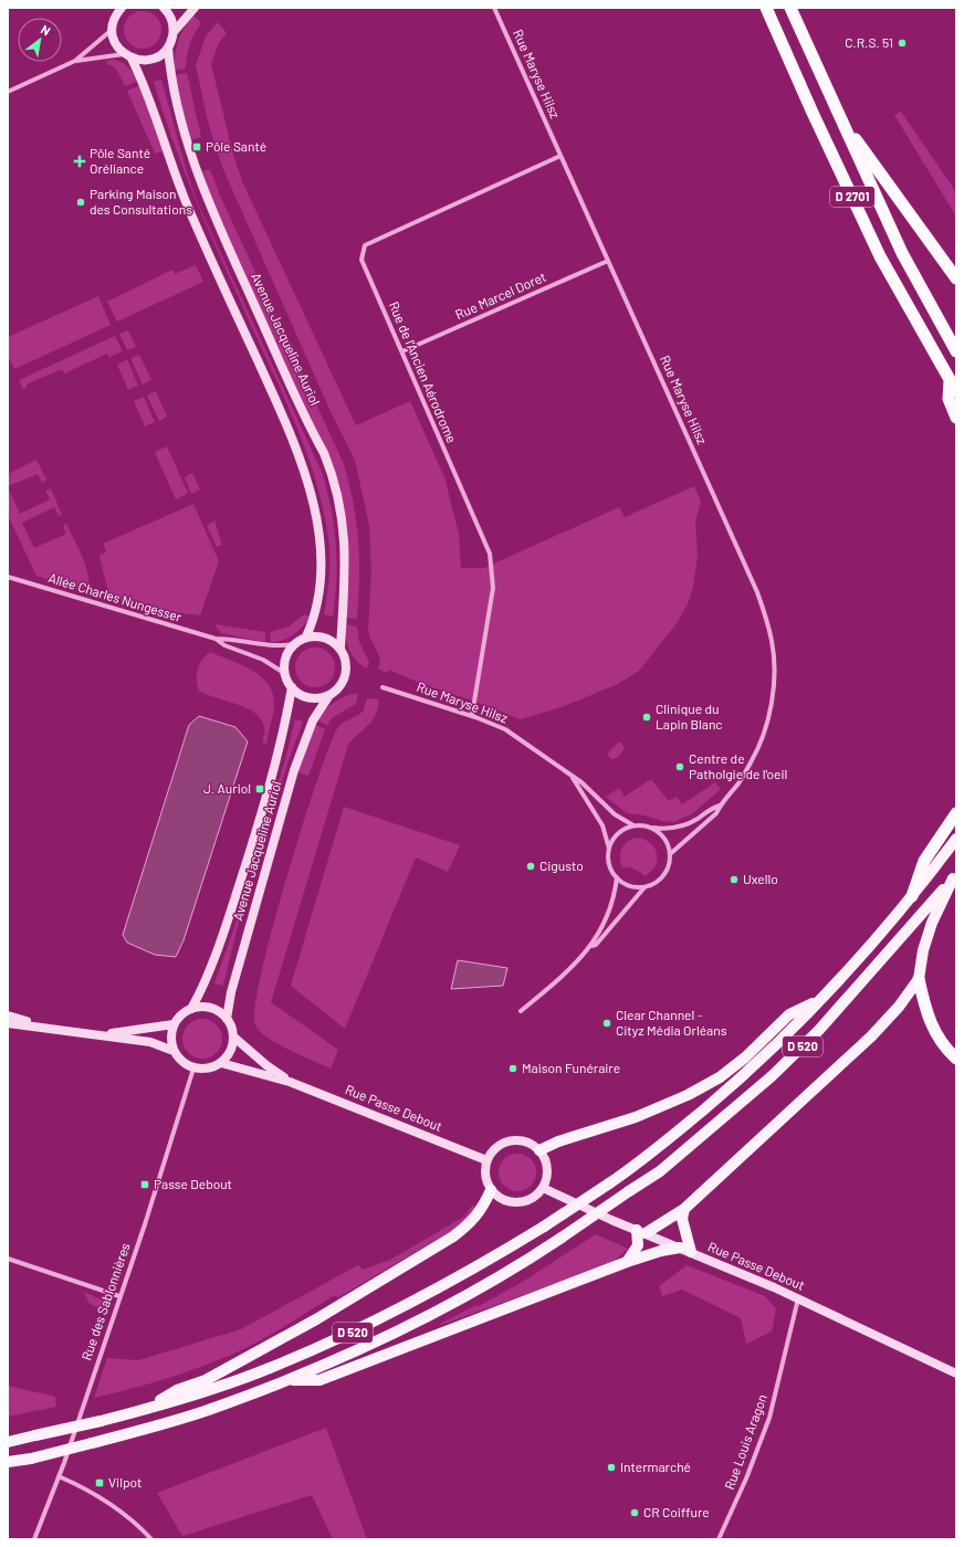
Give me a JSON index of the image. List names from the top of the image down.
{
  "streets": {
    "highway": ["D 2701"],
    "main road": ["Avenue Jacqueline Auriol", "D 520", "Rue Passe Debout"],
    "street": [
      "Rue Maryse Hilsz",
      "Rue Marcel Doret",
      "Rue de l'Ancien Aérodrome",
      "Allée Charles Nungesser",
      "Rue des Sablonnières",
      "Rue Louis Aragon"
    ]
  },
  "crossings": [
    ["Rue Maryse Hilsz", "Rue Marcel Doret"],
    ["Rue Maryse Hilsz", "Rue de l'Ancien Aérodrome"],
    ["Rue Marcel Doret", "Rue de l'Ancien Aérodrome"],
    ["Avenue Jacqueline Auriol", "Allée Charles Nungesser"],
    ["Avenue Jacqueline Auriol", "Rue Passe Debout"],
    ["Avenue Jacqueline Auriol", "Rue des Sablonnières"],
    ["Rue Passe Debout", "Rue des Sablonnières"],
    ["Rue Passe Debout", "Rue Louis Aragon"]
  ],
  "places": {
    "other": [
      "C.R.S. 51",
      "Parking Maison des Consultations",
      "Clinique du Lapin Blanc",
      "Centre de Patholgie de l'oeil",
      "Cigusto",
      "Uxello",
      "Clear Channel - Cityz Média Orléans",
      "Maison Funéraire",
      "Intermarché",
      "CR Coiffure"
    ],
    "transit": [
      "Pôle Santé",
      "J. Auriol",
      "Passe Debout",
      "Vilpot"
    ],
    "health": ["Pôle Santé Oréliance"]
  },
  "north": "top right"
}
